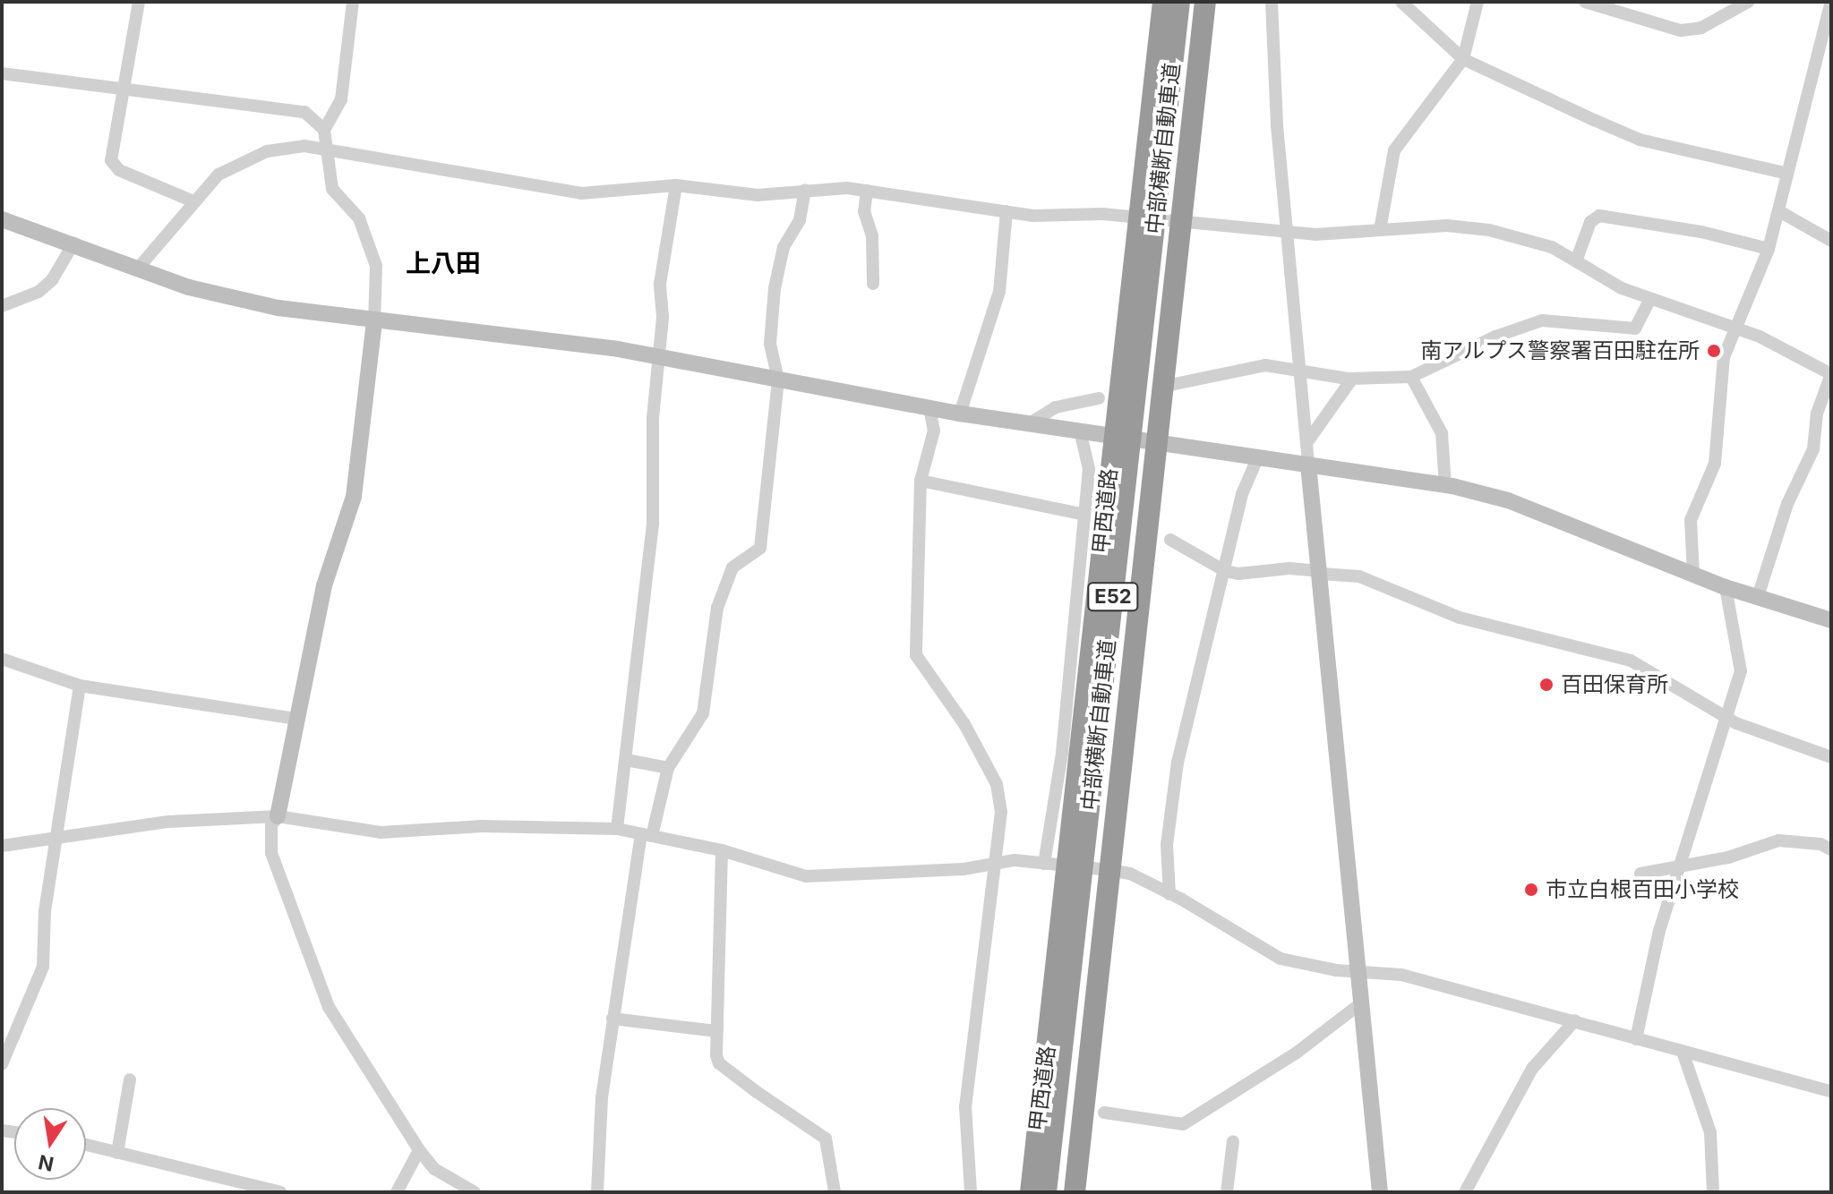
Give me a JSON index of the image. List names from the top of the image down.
{
  "streets": {
    "highway": ["中部横断自動車道", "甲西道路", "E52"]
  },
  "districts": ["上八田"],
  "places": ["南アルプス警察署百田駐在所", "百田保育所", "市立白根百田小学校"],
  "north": "bottom"
}
